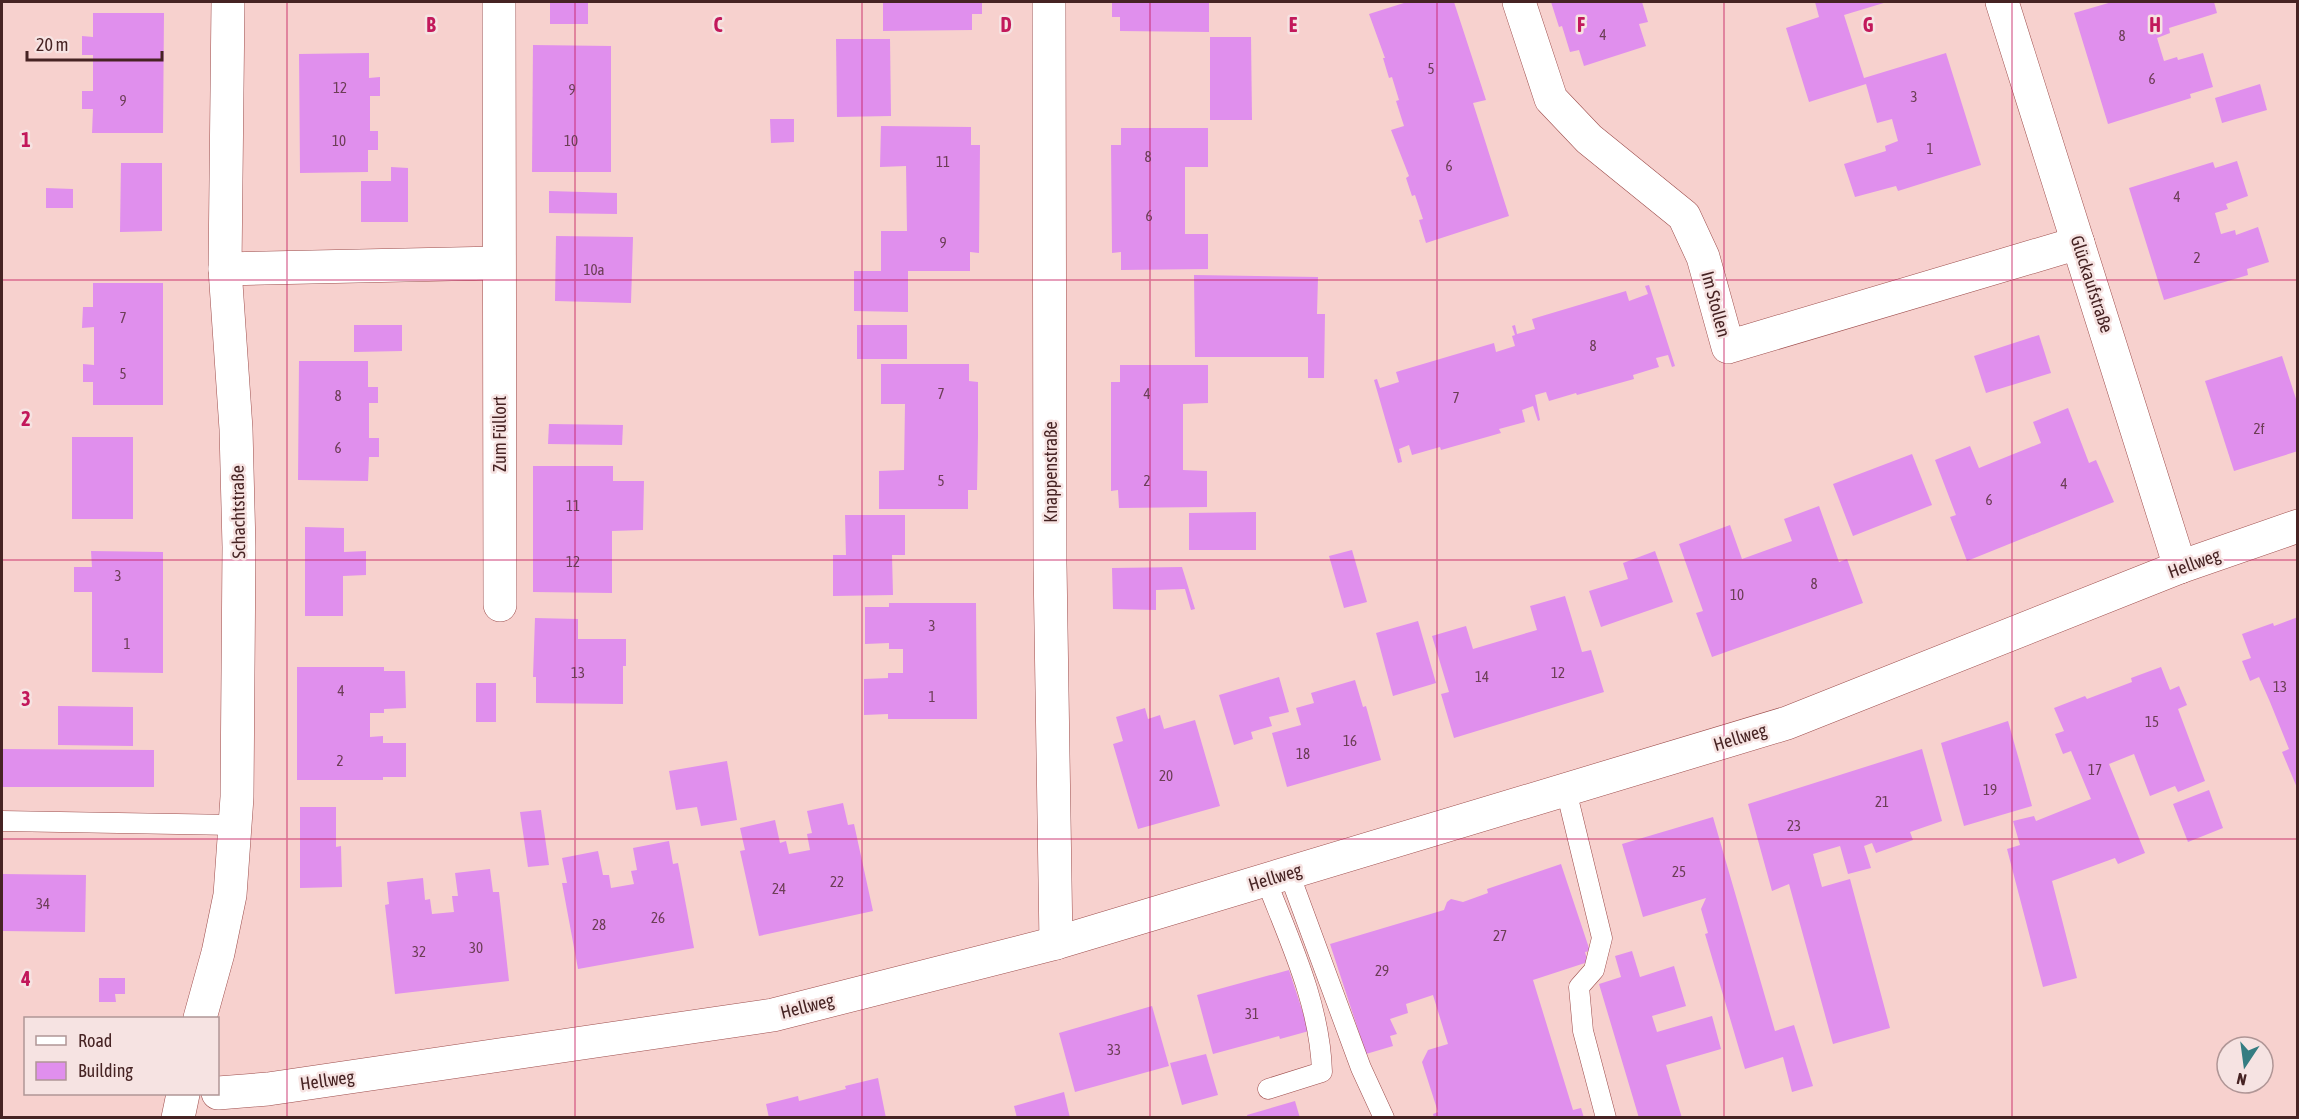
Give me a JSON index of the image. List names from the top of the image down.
{
  "streets": {
    "street": [
      "Glückaufstraße",
      "Im Stollen",
      "Zum Füllort",
      "Knappenstraße",
      "Schachtstraße",
      "Hellweg"
    ]
  },
  "crossings": [
    ["Glückaufstraße", "Im Stollen"],
    ["Glückaufstraße", "Hellweg"],
    ["Knappenstraße", "Hellweg"]
  ],
  "house_numbers": [
    "4",
    "8",
    "5",
    "6",
    "12",
    "9",
    "3",
    "9",
    "10",
    "10",
    "1",
    "8",
    "11",
    "6",
    "4",
    "6",
    "9",
    "2",
    "10a",
    "7",
    "8",
    "5",
    "7",
    "4",
    "8",
    "7",
    "2f",
    "6",
    "5",
    "2",
    "4",
    "6",
    "11",
    "12",
    "3",
    "8",
    "10",
    "3",
    "1",
    "13",
    "12",
    "14",
    "13",
    "4",
    "1",
    "15",
    "16",
    "18",
    "2",
    "17",
    "20",
    "19",
    "21",
    "23",
    "25",
    "22",
    "24",
    "34",
    "26",
    "28",
    "27",
    "30",
    "32",
    "29",
    "31",
    "33"
  ],
  "legend": ["Road", "Building"],
  "scale_bar": "20 m",
  "north": "bottom",
  "grid": {
    "columns": [
      "B",
      "C",
      "D",
      "E",
      "F",
      "G",
      "H"
    ],
    "rows": [
      "1",
      "2",
      "3",
      "4"
    ]
  }
}
